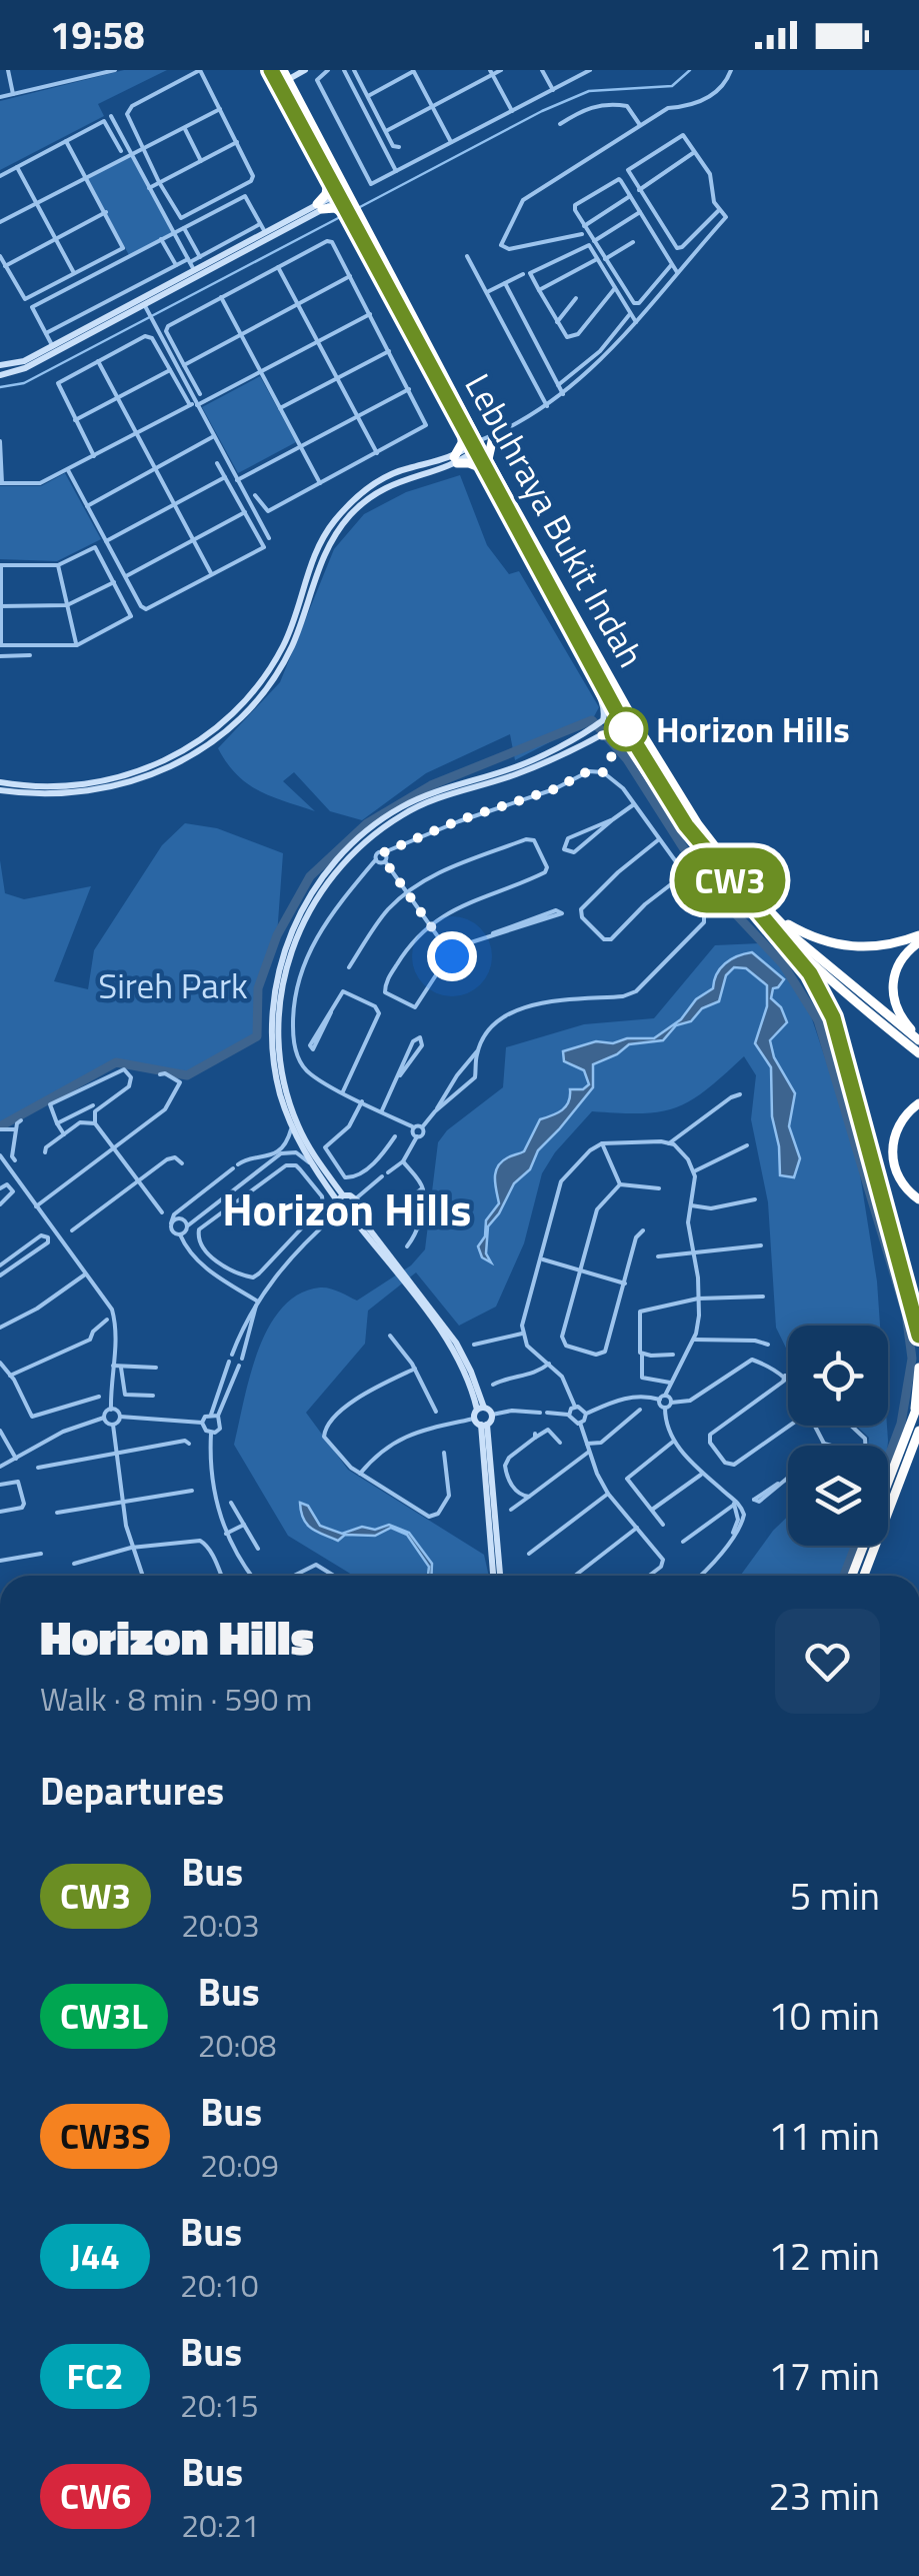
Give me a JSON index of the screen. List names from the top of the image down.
{
  "streets": {
    "highway": ["Lebuhraya Bukit Indah"]
  },
  "districts": ["Horizon Hills"],
  "parks": ["Sireh Park"],
  "places": ["Horizon Hills"],
  "lines": ["bus line CW3"],
  "page": {
    "status": "19:58",
    "on_map": "CW3",
    "heading": [
      ["Horizon Hills", "Walk · 8 min · 590 m"],
      "Departures"
    ],
    "list": [
      {
        "mark": "CW3",
        "name": "Bus",
        "note": "20:03",
        "value": "5 min"
      },
      {
        "mark": "CW3L",
        "name": "Bus",
        "note": "20:08",
        "value": "10 min"
      },
      {
        "mark": "CW3S",
        "name": "Bus",
        "note": "20:09",
        "value": "11 min"
      },
      {
        "mark": "J44",
        "name": "Bus",
        "note": "20:10",
        "value": "12 min"
      },
      {
        "mark": "FC2",
        "name": "Bus",
        "note": "20:15",
        "value": "17 min"
      },
      {
        "mark": "CW6",
        "name": "Bus",
        "note": "20:21",
        "value": "23 min"
      }
    ]
  }
}
